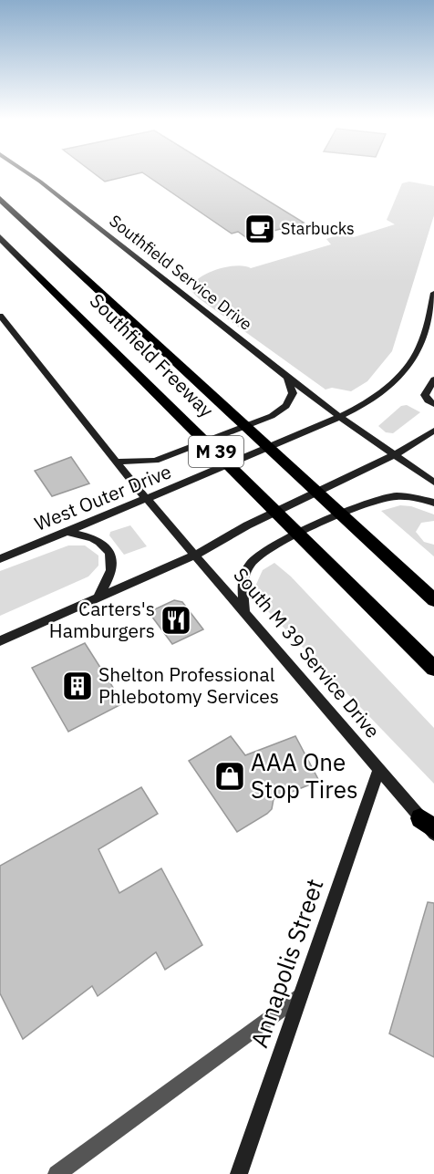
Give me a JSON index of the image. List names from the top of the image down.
{
  "streets": {
    "highway": ["Southfield Freeway", "M 39"],
    "main road": [
      "Southfield Service Drive",
      "West Outer Drive",
      "South M 39 Service Drive",
      "Annapolis Street"
    ]
  },
  "crossings": [
    ["Southfield Service Drive", "West Outer Drive"],
    ["West Outer Drive", "South M 39 Service Drive"],
    ["South M 39 Service Drive", "Annapolis Street"]
  ],
  "places": {
    "cafe": ["Starbucks"],
    "restaurant": ["Carters's Hamburgers"],
    "building": ["Shelton Professional Phlebotomy Services"],
    "shop": ["AAA One Stop Tires"]
  }
}
